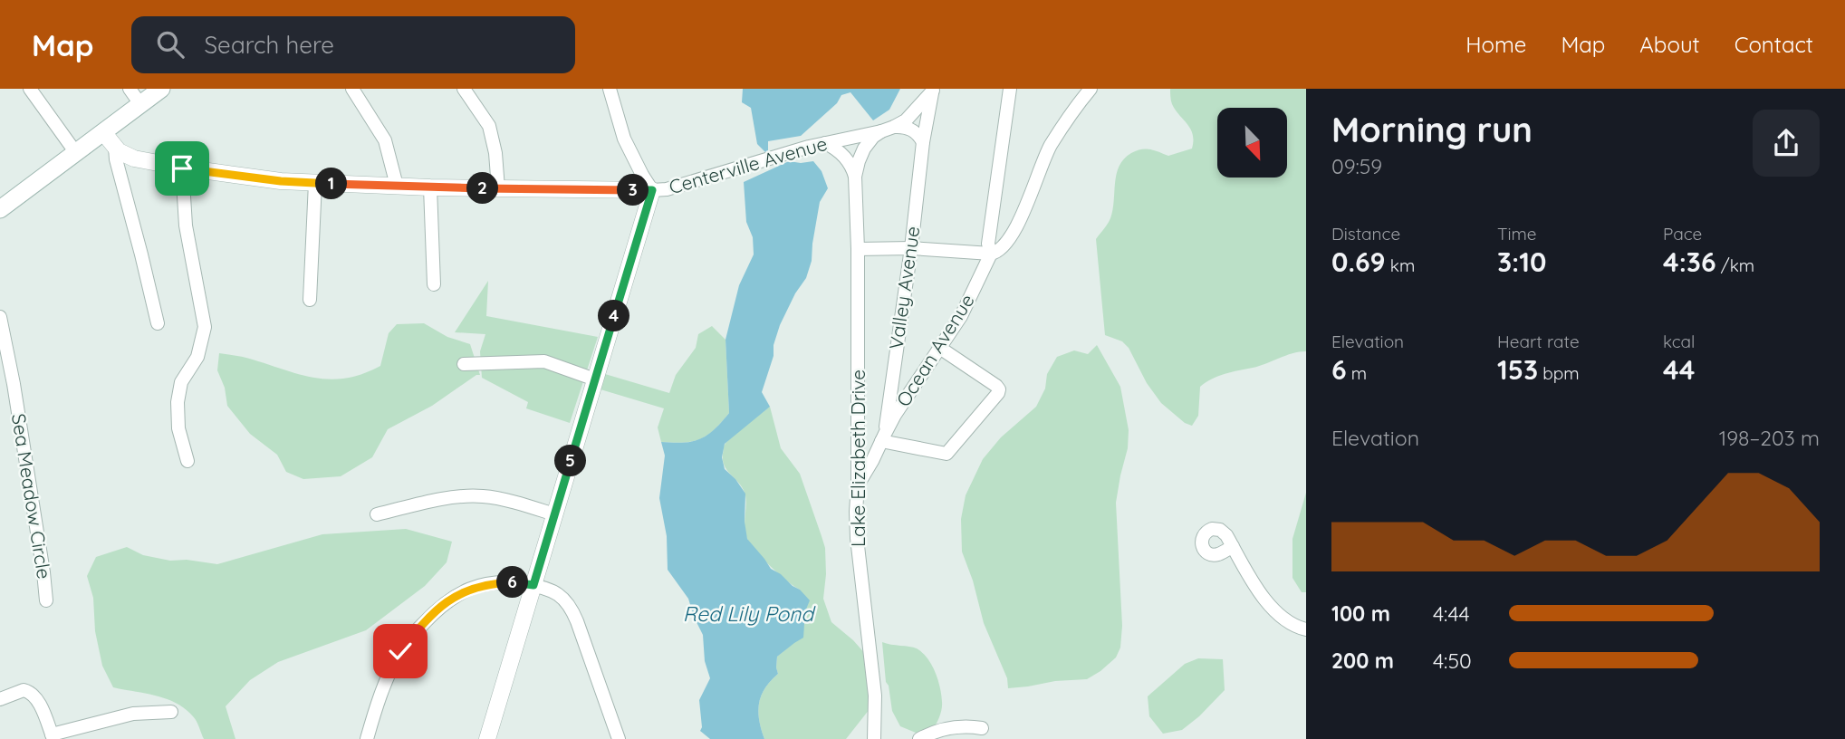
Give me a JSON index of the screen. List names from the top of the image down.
{
  "streets": {
    "street": [
      "Centerville Avenue",
      "Valley Avenue",
      "Ocean Avenue",
      "Lake Elizabeth Drive",
      "Sea Meadow Circle"
    ]
  },
  "crossings": [
    ["Centerville Avenue", "Valley Avenue"],
    ["Centerville Avenue", "Lake Elizabeth Drive"],
    ["Valley Avenue", "Ocean Avenue"],
    ["Ocean Avenue", "Lake Elizabeth Drive"]
  ],
  "water": ["Red Lily Pond"],
  "north": "bottom right",
  "page": {
    "header": "Map",
    "search": "Search here",
    "nav": [
      "Home",
      "Map",
      "About",
      "Contact"
    ],
    "heading": ["Morning run", "09:59"],
    "pins": [
      "1",
      "2",
      "3",
      "4",
      "5",
      "6"
    ],
    "stats": [
      ["Distance", "0.69 km"],
      ["Time", "3:10"],
      ["Pace", "4:36 /km"],
      ["Elevation", "6 m"],
      ["Heart rate", "153 bpm"],
      ["kcal", "44"]
    ],
    "chart": ["Elevation", "198–203 m"],
    "list": [
      {
        "name": "100 m",
        "note": "4:44"
      },
      {
        "name": "200 m",
        "note": "4:50"
      }
    ]
  }
}
